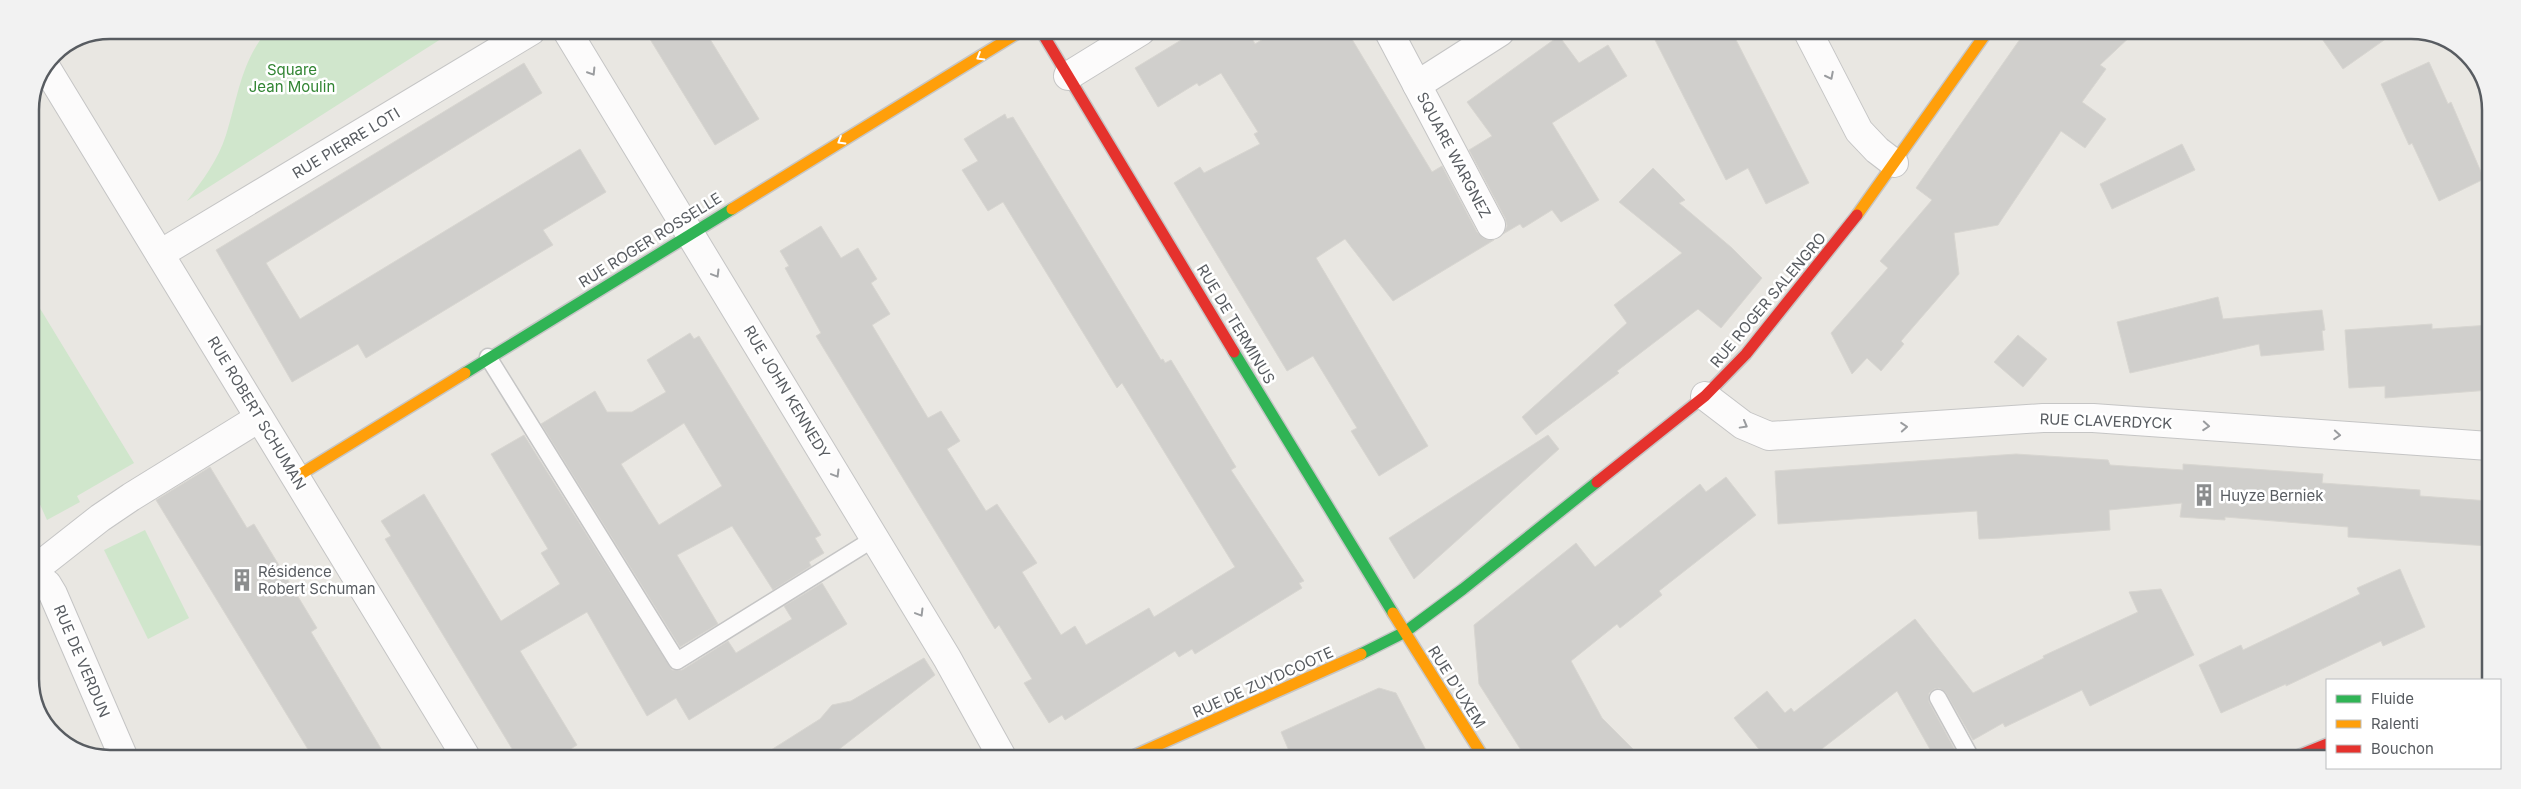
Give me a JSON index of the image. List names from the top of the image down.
{
  "streets": {
    "street": [
      "RUE PIERRE LOTI",
      "SQUARE WARGNEZ",
      "RUE ROGER ROSSELLE",
      "RUE ROGER SALENGRO",
      "RUE DE TERMINUS",
      "RUE JOHN KENNEDY",
      "RUE ROBERT SCHUMAN",
      "RUE CLAVERDYCK",
      "RUE DE VERDUN",
      "RUE DE ZUYDCOOTE",
      "RUE D'UXEM"
    ]
  },
  "crossings": [
    ["RUE PIERRE LOTI", "RUE ROBERT SCHUMAN"],
    ["RUE ROGER ROSSELLE", "RUE JOHN KENNEDY"],
    ["RUE ROGER ROSSELLE", "RUE ROBERT SCHUMAN"],
    ["RUE ROGER SALENGRO", "RUE DE TERMINUS"],
    ["RUE ROGER SALENGRO", "RUE CLAVERDYCK"],
    ["RUE ROGER SALENGRO", "RUE DE ZUYDCOOTE"],
    ["RUE ROGER SALENGRO", "RUE D'UXEM"],
    ["RUE DE TERMINUS", "RUE DE ZUYDCOOTE"],
    ["RUE DE TERMINUS", "RUE D'UXEM"],
    ["RUE DE ZUYDCOOTE", "RUE D'UXEM"]
  ],
  "one_way": ["RUE ROGER ROSSELLE", "RUE JOHN KENNEDY", "RUE CLAVERDYCK"],
  "parks": ["Square Jean Moulin"],
  "places": {
    "building": ["Huyze Berniek", "Résidence Robert Schuman"]
  },
  "legend": ["Fluide", "Ralenti", "Bouchon"]
}
